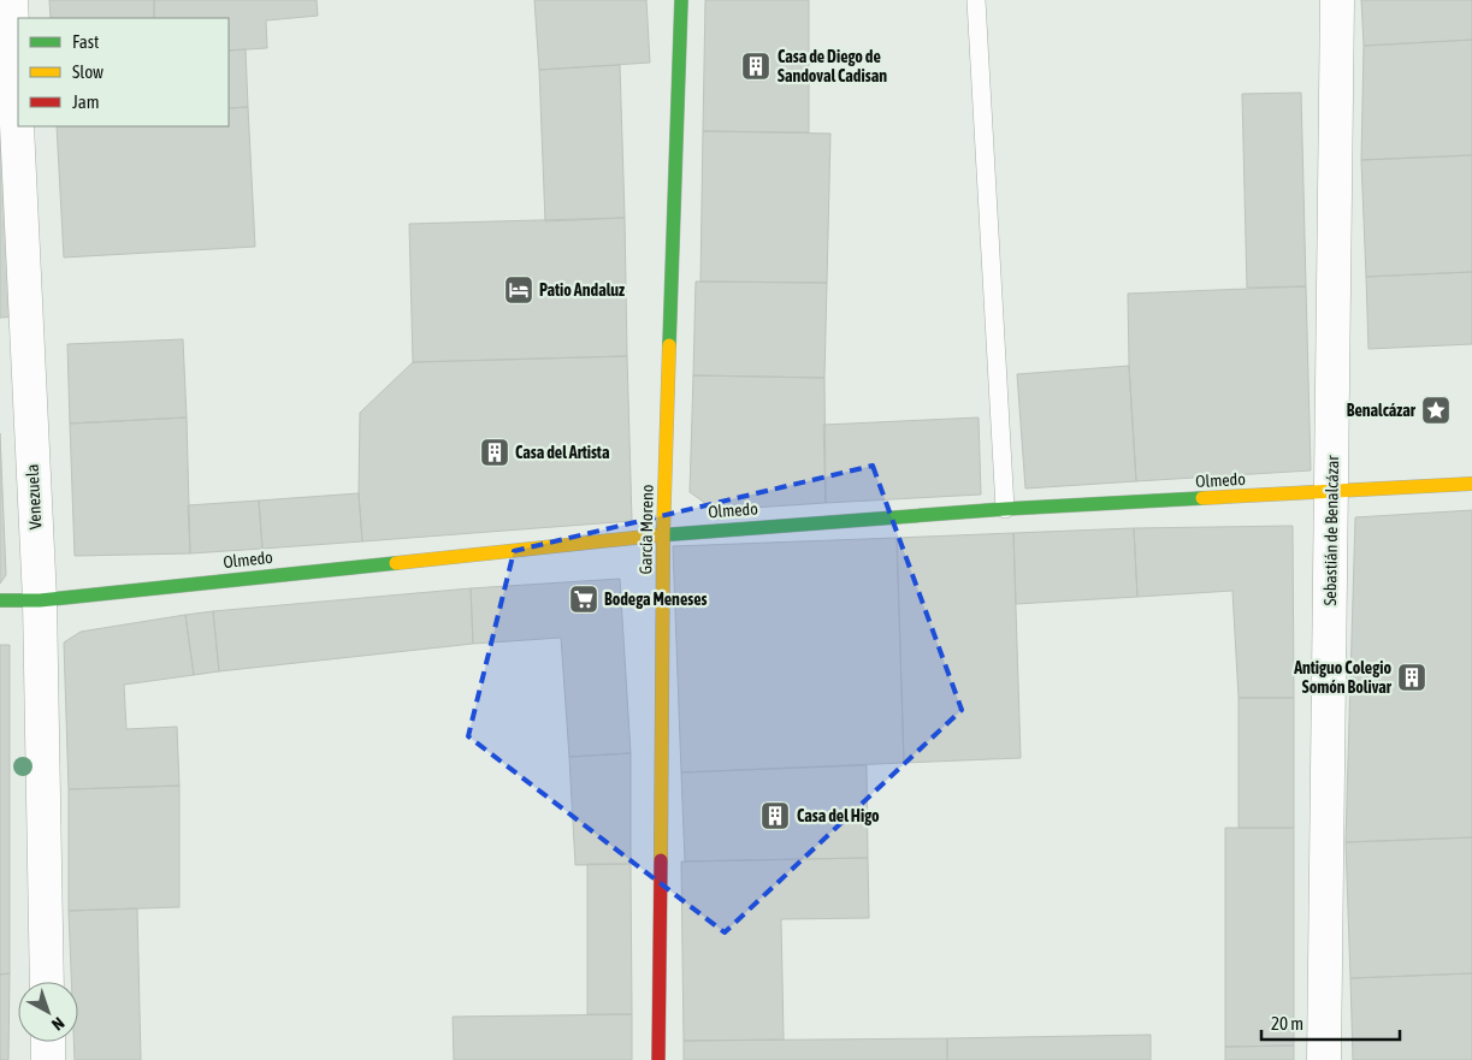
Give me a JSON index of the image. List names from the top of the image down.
{
  "streets": {
    "street": [
      "Olmedo",
      "Venezuela",
      "García Moreno",
      "Sebastián de Benalcázar"
    ]
  },
  "crossings": [
    ["Olmedo", "Venezuela"],
    ["Olmedo", "García Moreno"],
    ["Olmedo", "Sebastián de Benalcázar"]
  ],
  "places": {
    "building": [
      "Casa de Diego de Sandoval Cadisan",
      "Casa del Artista",
      "Antiguo Colegio Somón Bolivar",
      "Casa del Higo"
    ],
    "hotel": ["Patio Andaluz"],
    "place": ["Benalcázar"],
    "supermarket": ["Bodega Meneses"]
  },
  "legend": ["Fast", "Slow", "Jam"],
  "scale_bar": "20 m",
  "north": "bottom right"
}
